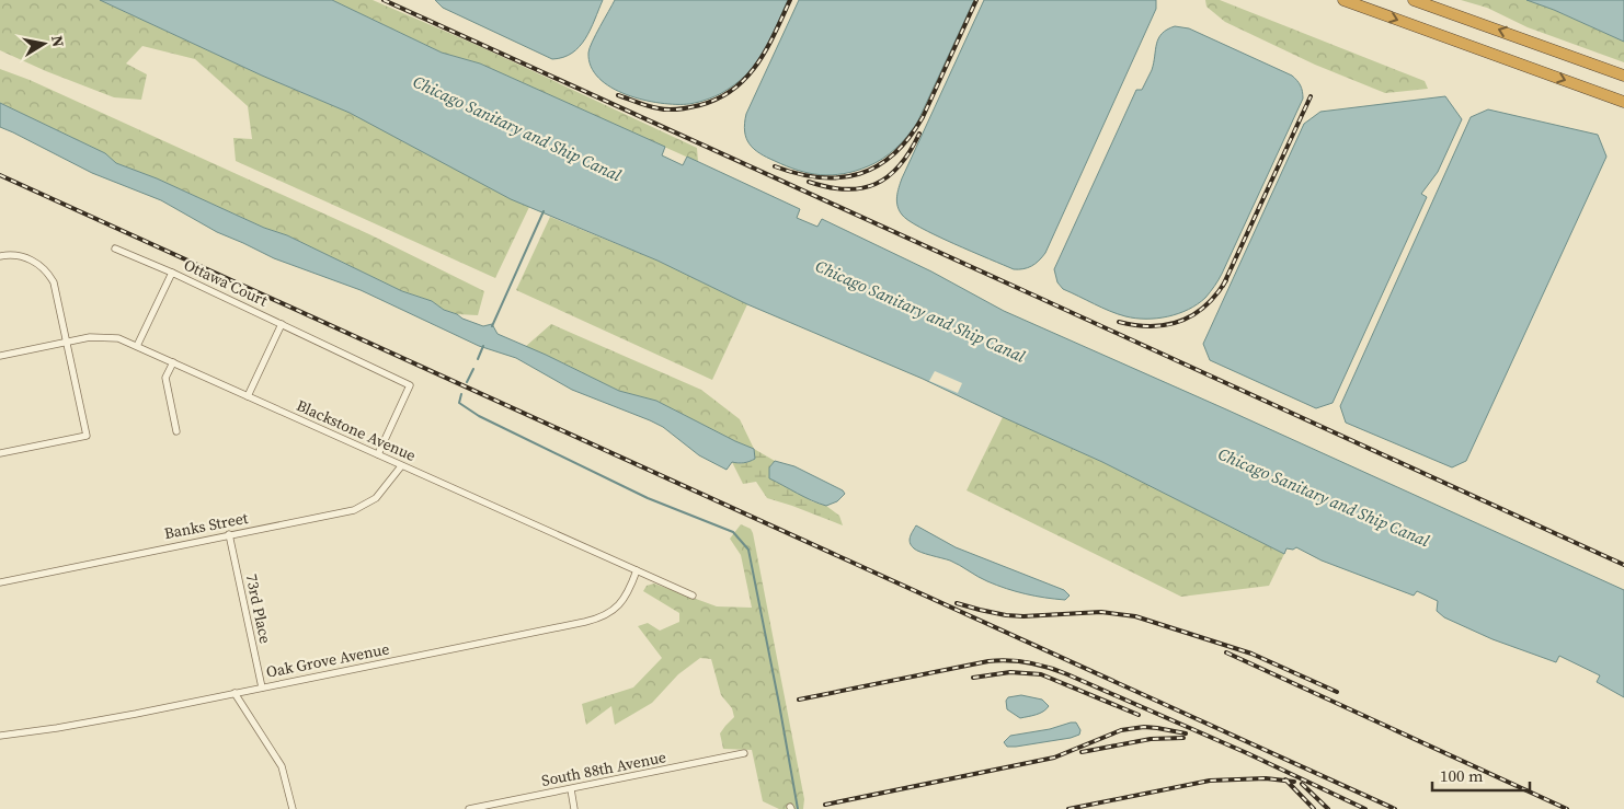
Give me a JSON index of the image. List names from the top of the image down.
{
  "streets": {
    "street": [
      "Ottawa Court",
      "Blackstone Avenue",
      "Banks Street",
      "73rd Place",
      "Oak Grove Avenue",
      "South 88th Avenue"
    ]
  },
  "crossings": [
    ["Ottawa Court", "Blackstone Avenue"],
    ["Blackstone Avenue", "Banks Street"],
    ["Blackstone Avenue", "Oak Grove Avenue"],
    ["Banks Street", "73rd Place"],
    ["73rd Place", "Oak Grove Avenue"]
  ],
  "water": ["Chicago Sanitary and Ship Canal"],
  "scale_bar": "100 m",
  "north": "right"
}
